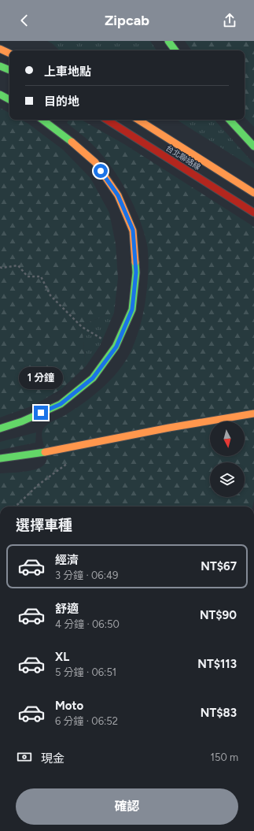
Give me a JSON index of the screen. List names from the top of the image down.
{
  "streets": {
    "highway": ["台北聯絡線"]
  },
  "north": "bottom",
  "page": {
    "header": "Zipcab",
    "banner": ["上車地點", "目的地"],
    "bubble": "1 分鐘",
    "heading": "選擇車種",
    "list": [
      {
        "name": "經濟",
        "note": "3 分鐘 · 06:49",
        "value": "NT$67"
      },
      {
        "name": "舒適",
        "note": "4 分鐘 · 06:50",
        "value": "NT$90"
      },
      {
        "name": "XL",
        "note": "5 分鐘 · 06:51",
        "value": "NT$113"
      },
      {
        "name": "Moto",
        "note": "6 分鐘 · 06:52",
        "value": "NT$83"
      }
    ],
    "pay": ["現金", "150 m"],
    "buttons": "確認"
  }
}
